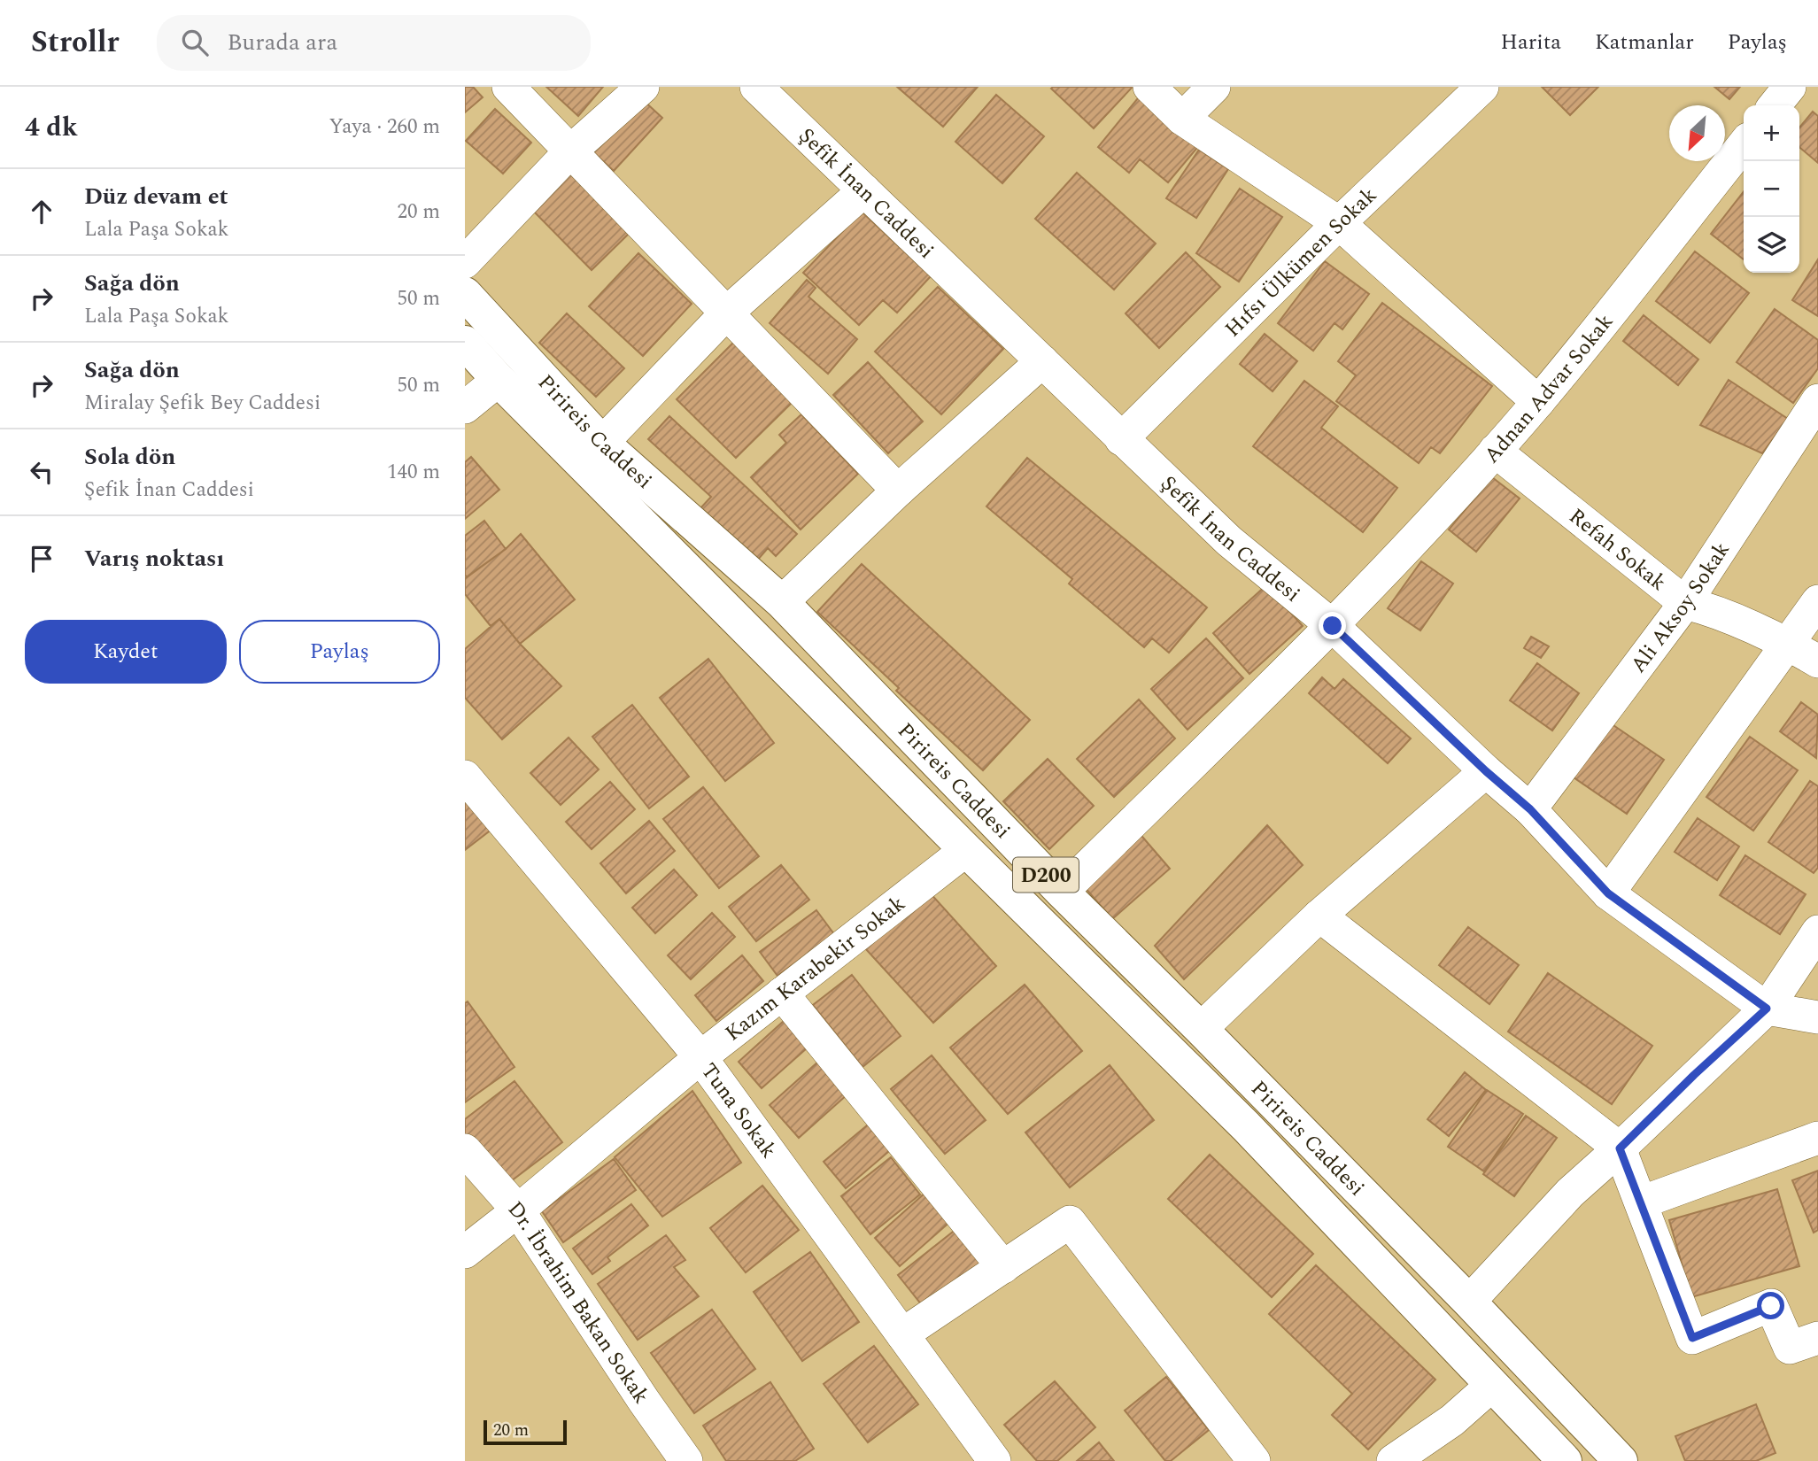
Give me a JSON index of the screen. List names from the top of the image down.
{
  "streets": {
    "highway": ["Pirireis Caddesi", "D200"],
    "street": [
      "Şefik İnan Caddesi",
      "Hıfsı Ülkümen Sokak",
      "Adnan Advar Sokak",
      "Refah Sokak",
      "Ali Aksoy Sokak",
      "Kazım Karabekir Sokak",
      "Tuna Sokak",
      "Dr. İbrahim Bakan Sokak"
    ]
  },
  "crossings": [
    ["Şefik İnan Caddesi", "Hıfsı Ülkümen Sokak"],
    ["Şefik İnan Caddesi", "Adnan Advar Sokak"],
    ["Şefik İnan Caddesi", "Ali Aksoy Sokak"],
    ["Adnan Advar Sokak", "Pirireis Caddesi"],
    ["Adnan Advar Sokak", "Refah Sokak"],
    ["Pirireis Caddesi", "Kazım Karabekir Sokak"],
    ["Refah Sokak", "Ali Aksoy Sokak"],
    ["Kazım Karabekir Sokak", "Tuna Sokak"],
    ["Kazım Karabekir Sokak", "Dr. İbrahim Bakan Sokak"]
  ],
  "scale_bar": "20 m",
  "north": "bottom left",
  "page": {
    "header": "Strollr",
    "search": "Burada ara",
    "nav": ["Harita", "Katmanlar", "Paylaş"],
    "heading": ["4 dk", "Yaya · 260 m"],
    "map_buttons": ["+", "−"],
    "list": [
      ["Düz devam et", "Lala Paşa Sokak", "20 m"],
      ["Sağa dön", "Lala Paşa Sokak", "50 m"],
      ["Sağa dön", "Miralay Şefik Bey Caddesi", "50 m"],
      ["Sola dön", "Şefik İnan Caddesi", "140 m"],
      "Varış noktası"
    ],
    "buttons": ["Kaydet", "Paylaş"],
    "scale": "20 m"
  }
}
